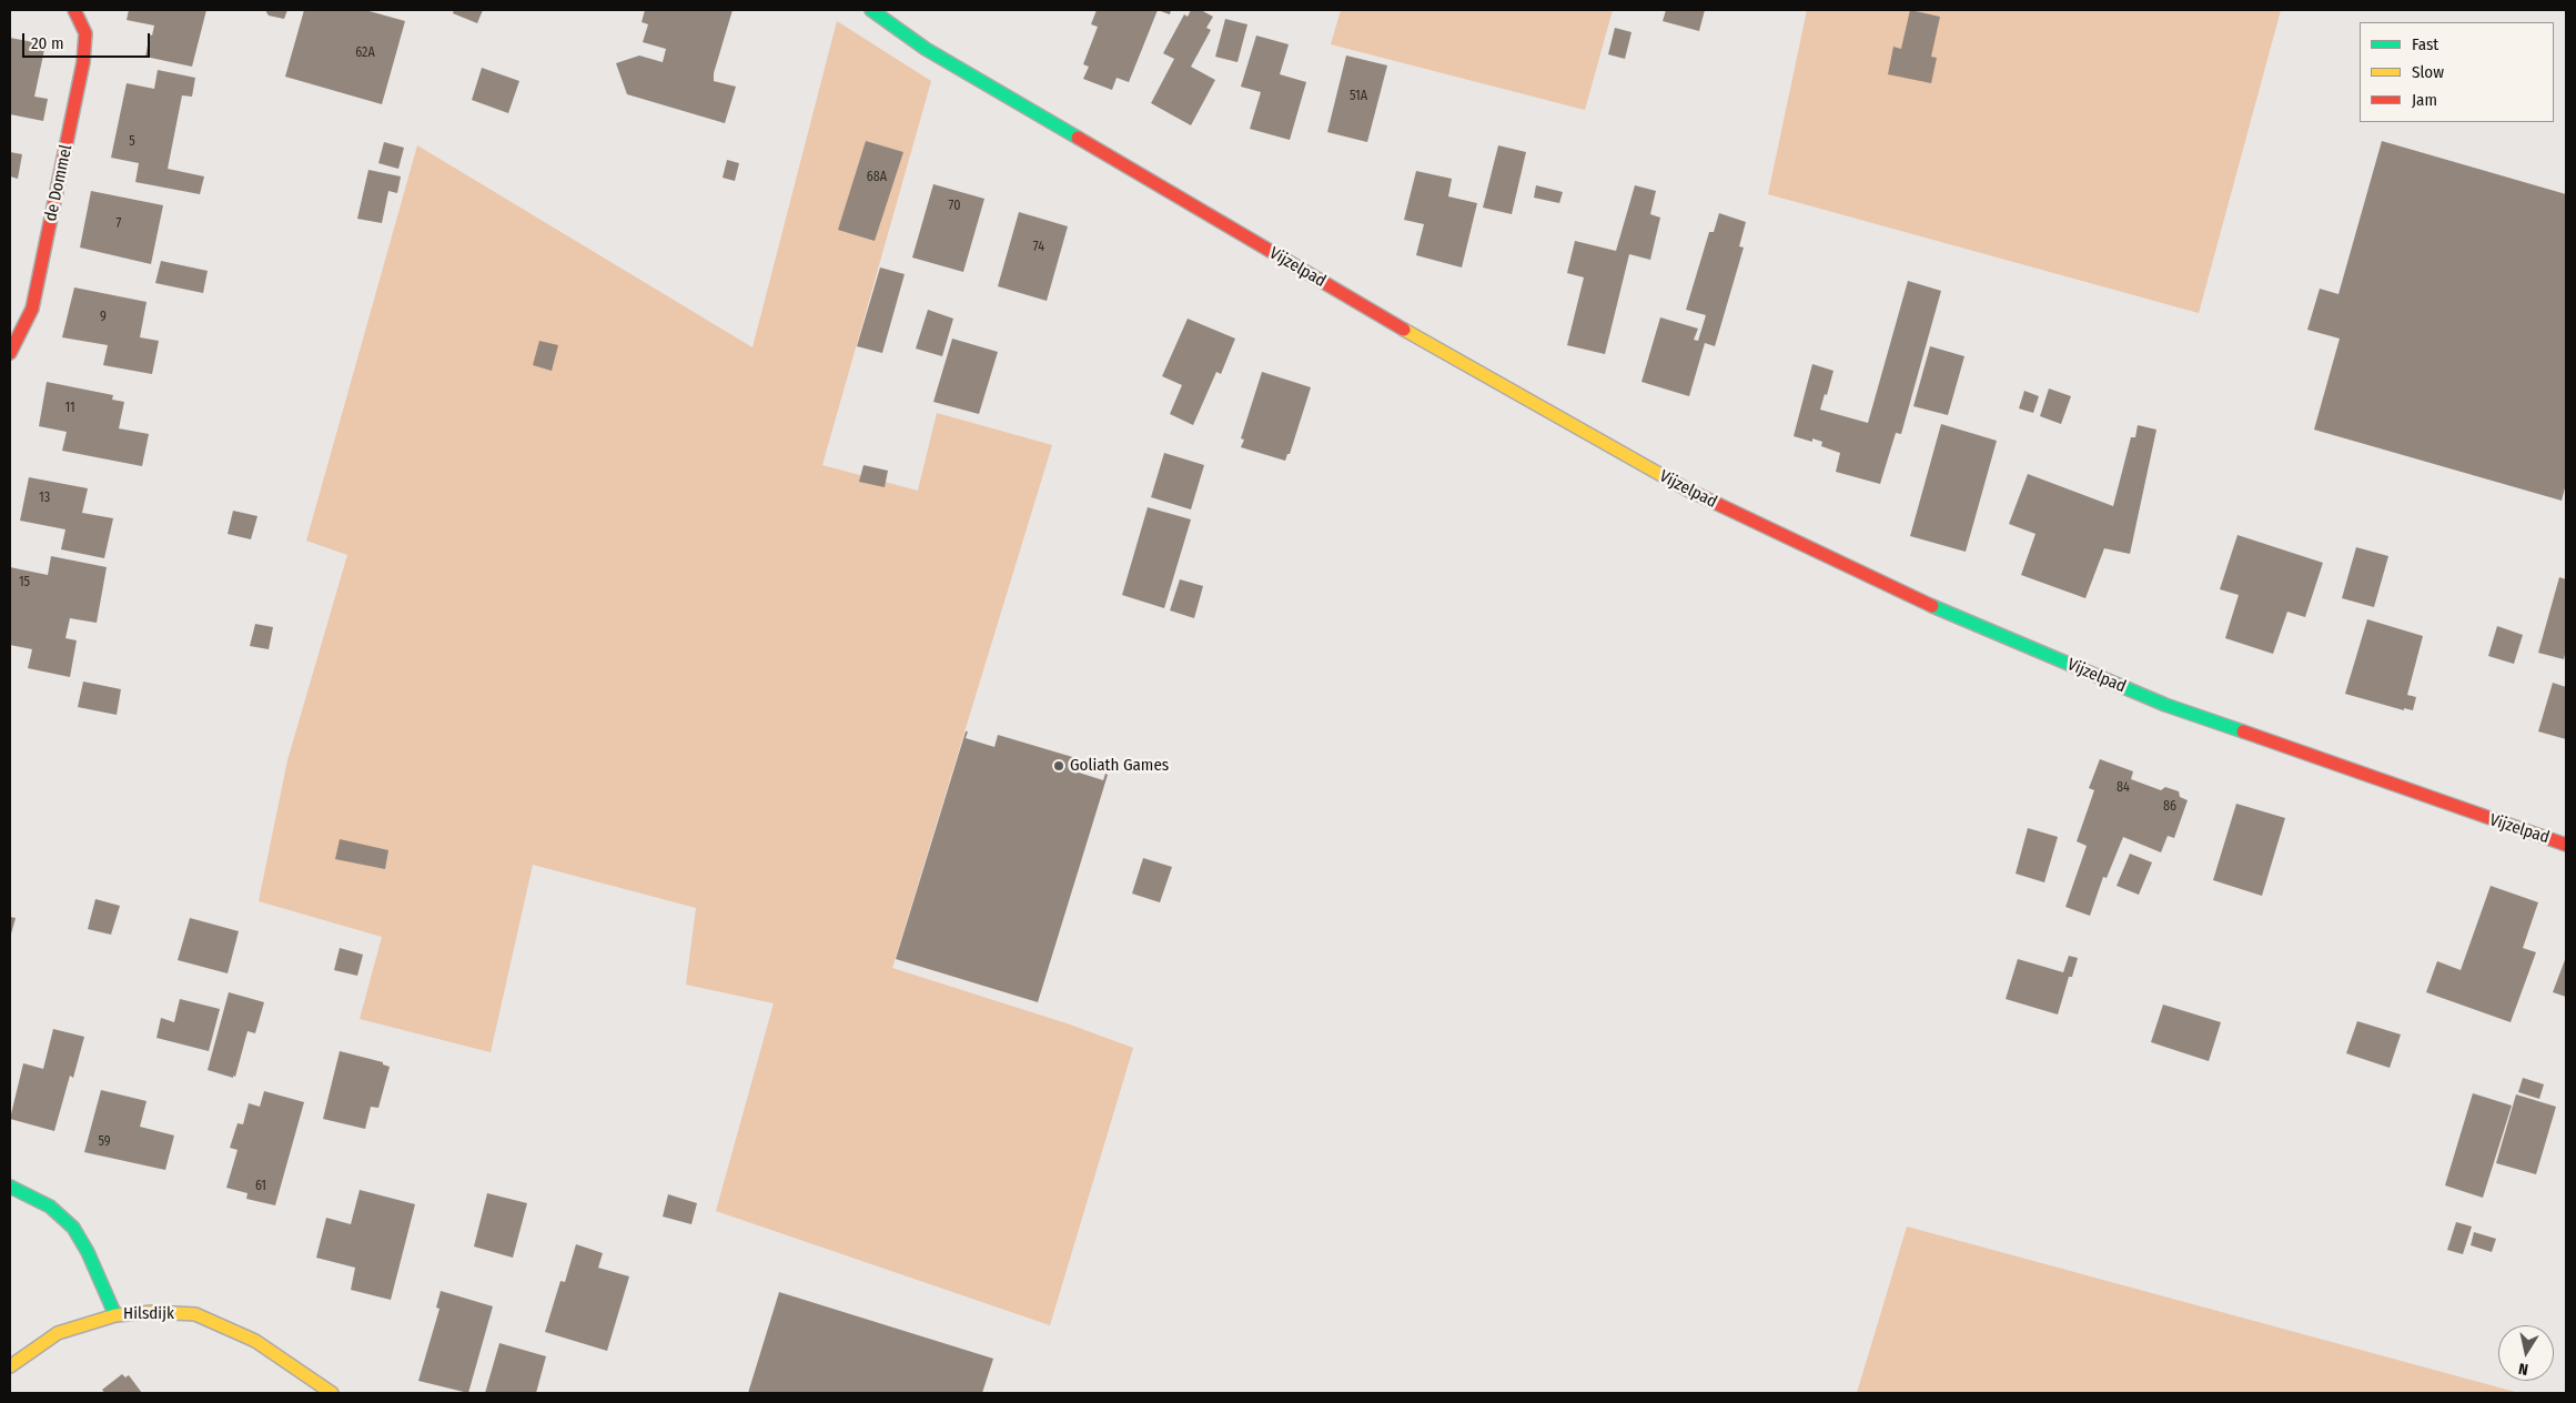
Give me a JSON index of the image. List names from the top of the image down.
{
  "streets": {
    "street": ["de Dommel", "Vijzelpad", "Hilsdijk"]
  },
  "places": ["Goliath Games"],
  "house_numbers": [
    "62A",
    "51A",
    "5",
    "68A",
    "70",
    "7",
    "74",
    "9",
    "11",
    "13",
    "15",
    "84",
    "86",
    "59",
    "61"
  ],
  "legend": ["Fast", "Slow", "Jam"],
  "scale_bar": "20 m",
  "north": "bottom"
}
